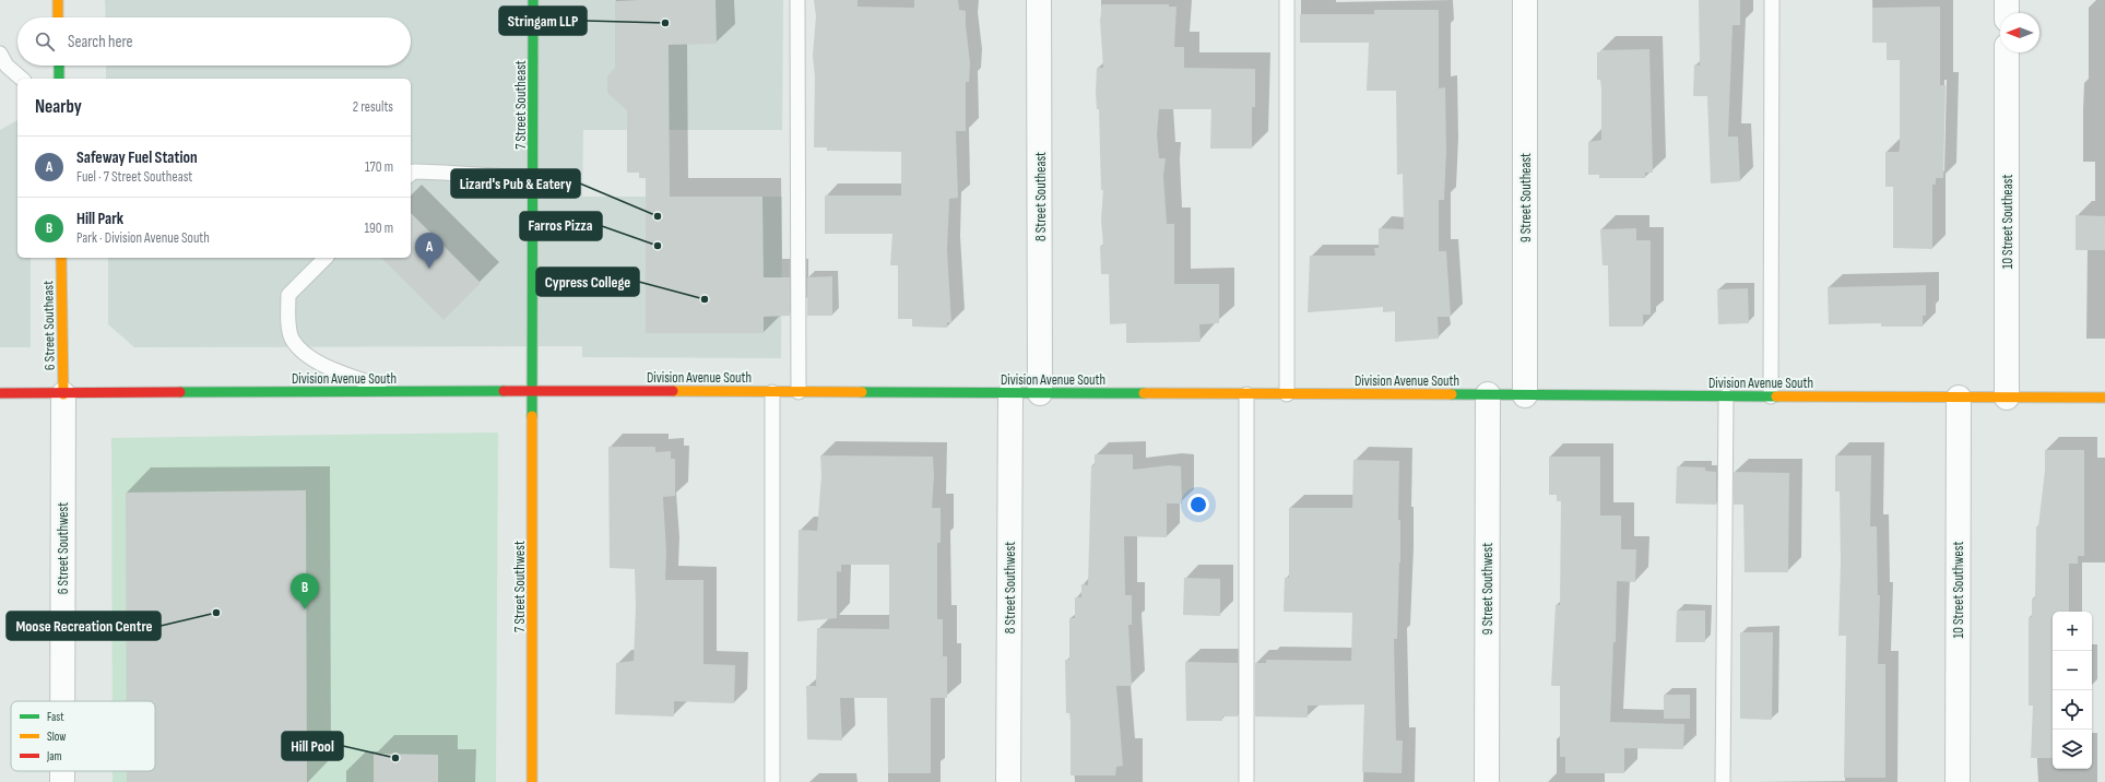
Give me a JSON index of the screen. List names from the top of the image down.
{
  "streets": {
    "street": [
      "7 Street Southeast",
      "8 Street Southeast",
      "9 Street Southeast",
      "10 Street Southeast",
      "6 Street Southeast",
      "Division Avenue South",
      "6 Street Southwest",
      "7 Street Southwest",
      "8 Street Southwest",
      "9 Street Southwest",
      "10 Street Southwest"
    ]
  },
  "crossings": [
    ["7 Street Southeast", "Division Avenue South"],
    ["7 Street Southeast", "7 Street Southwest"],
    ["8 Street Southeast", "Division Avenue South"],
    ["9 Street Southeast", "Division Avenue South"],
    ["10 Street Southeast", "Division Avenue South"],
    ["6 Street Southeast", "Division Avenue South"],
    ["6 Street Southeast", "6 Street Southwest"],
    ["Division Avenue South", "6 Street Southwest"],
    ["Division Avenue South", "7 Street Southwest"],
    ["Division Avenue South", "8 Street Southwest"],
    ["Division Avenue South", "9 Street Southwest"],
    ["Division Avenue South", "10 Street Southwest"]
  ],
  "places": [
    "Stringam LLP",
    "Lizard's Pub & Eatery",
    "Farros Pizza",
    "Cypress College",
    "Moose Recreation Centre",
    "Hill Pool"
  ],
  "legend": ["Fast", "Slow", "Jam"],
  "north": "left",
  "page": {
    "search": "Search here",
    "heading": ["Nearby", "2 results"],
    "list": [
      {
        "mark": "A",
        "name": "Safeway Fuel Station",
        "note": "Fuel · 7 Street Southeast",
        "value": "170 m"
      },
      {
        "mark": "B",
        "name": "Hill Park",
        "note": "Park · Division Avenue South",
        "value": "190 m"
      }
    ],
    "pins": ["A", "B"],
    "map_buttons": ["+", "−"]
  }
}
